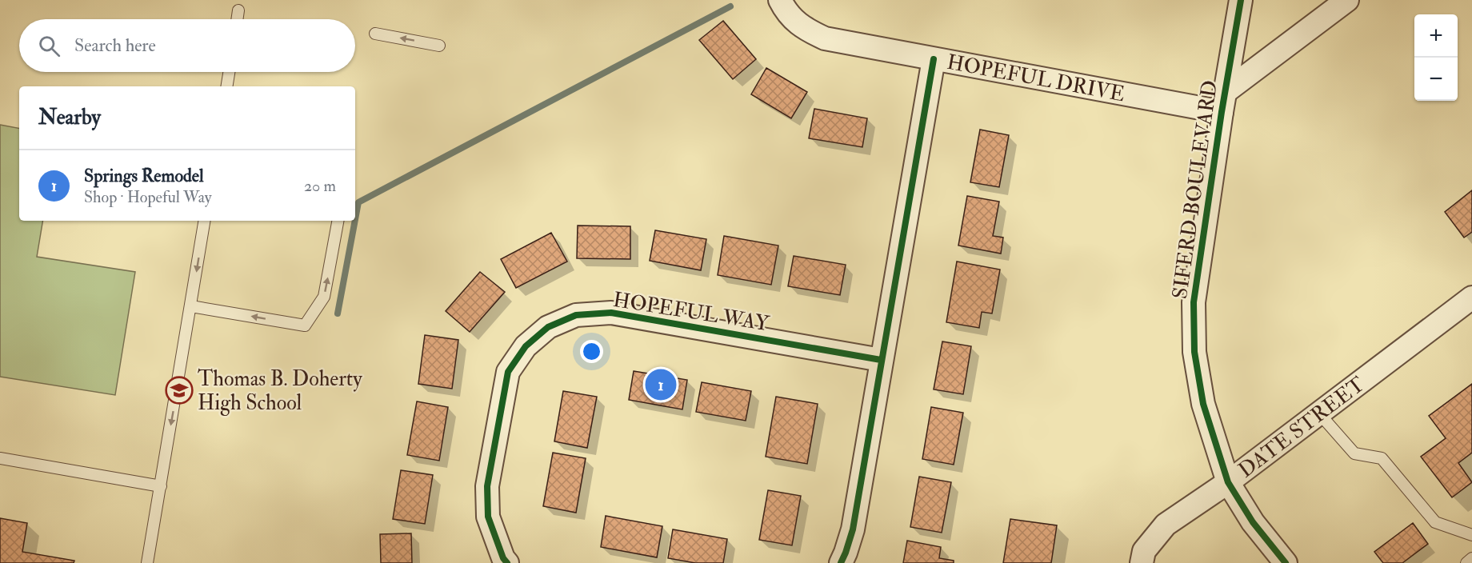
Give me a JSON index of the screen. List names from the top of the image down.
{
  "streets": {
    "street": [
      "HOPEFUL DRIVE",
      "SIFERD BOULEVARD",
      "HOPEFUL WAY",
      "DATE STREET"
    ]
  },
  "crossings": [
    ["HOPEFUL DRIVE", "SIFERD BOULEVARD"],
    ["SIFERD BOULEVARD", "DATE STREET"]
  ],
  "places": {
    "school or university": ["Thomas B. Doherty High School"]
  },
  "page": {
    "map_buttons": ["+", "−"],
    "search": "Search here",
    "heading": "Nearby",
    "list": [
      {
        "mark": "1",
        "name": "Springs Remodel",
        "note": "Shop · Hopeful Way",
        "value": "20 m"
      }
    ],
    "pins": "1"
  }
}
